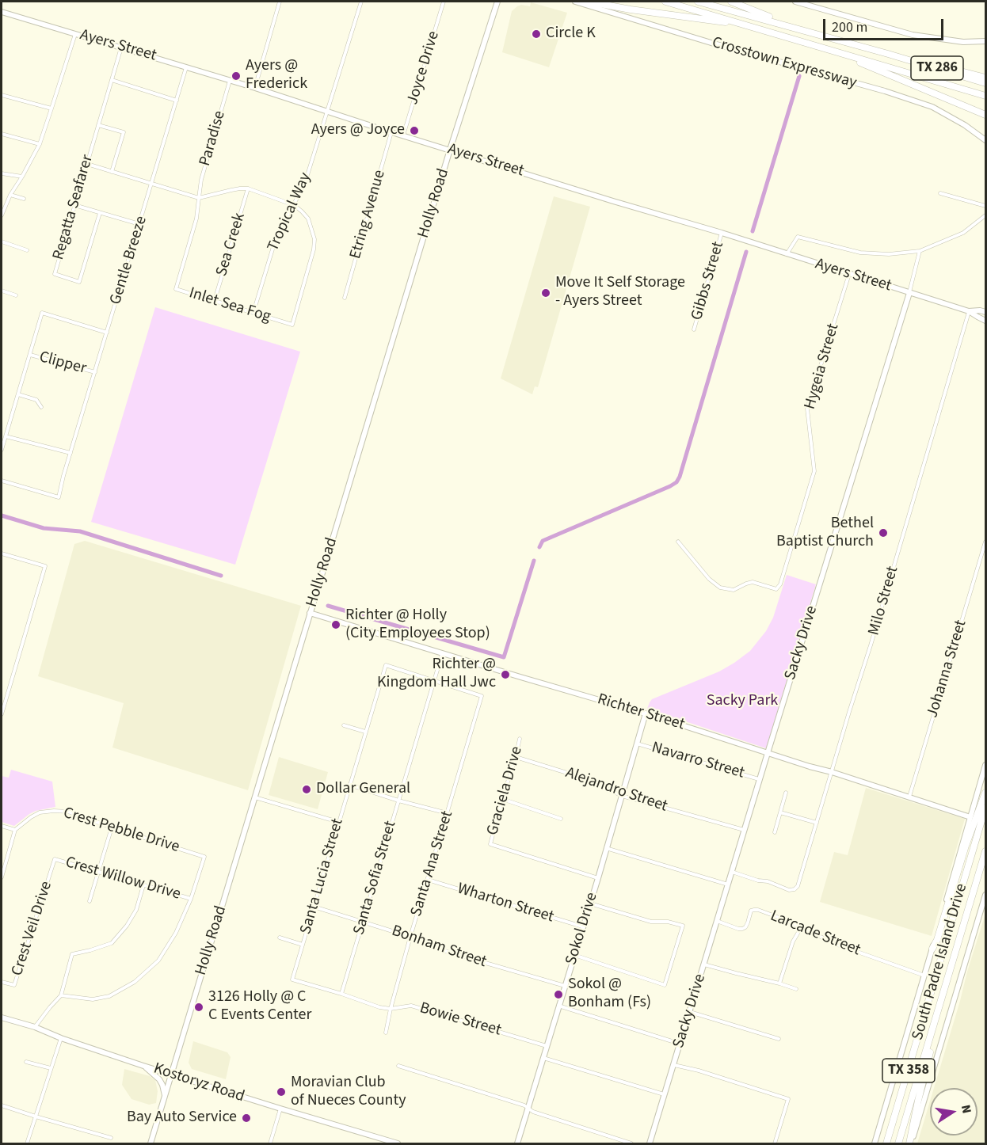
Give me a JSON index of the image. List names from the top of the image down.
{
  "streets": {
    "highway": [
      "Crosstown Expressway",
      "TX 286",
      "South Padre Island Drive",
      "TX 358"
    ],
    "main road": [
      "Ayers Street",
      "Holly Road",
      "Sacky Drive",
      "Richter Street",
      "Sokol Drive",
      "Kostoryz Road"
    ],
    "street": [
      "Joyce Drive",
      "Paradise",
      "Regatta Seafarer",
      "Tropical Way",
      "Etring Avenue",
      "Sea Creek",
      "Gentle Breeze",
      "Gibbs Street",
      "Inlet Sea Fog",
      "Clipper",
      "Hygeia Street",
      "Milo Street",
      "Johanna Street",
      "Navarro Street",
      "Alejandro Street",
      "Graciela Drive",
      "Crest Pebble Drive",
      "Santa Ana Street",
      "Santa Lucia Street",
      "Santa Sofia Street",
      "Crest Willow Drive",
      "Wharton Street",
      "Crest Veil Drive",
      "Larcade Street",
      "Bonham Street",
      "Bowie Street"
    ]
  },
  "crossings": [
    ["Ayers Street", "Joyce Drive"],
    ["Ayers Street", "Paradise"],
    ["Ayers Street", "Holly Road"],
    ["Ayers Street", "Regatta Seafarer"],
    ["Ayers Street", "Tropical Way"],
    ["Ayers Street", "Etring Avenue"],
    ["Ayers Street", "Gentle Breeze"],
    ["Ayers Street", "Gibbs Street"],
    ["Ayers Street", "Hygeia Street"],
    ["Ayers Street", "Milo Street"],
    ["Ayers Street", "Sacky Drive"],
    ["Paradise", "Inlet Sea Fog"],
    ["Holly Road", "Richter Street"],
    ["Holly Road", "Kostoryz Road"],
    ["Tropical Way", "Inlet Sea Fog"],
    ["Sea Creek", "Inlet Sea Fog"],
    ["Gentle Breeze", "Clipper"],
    ["Milo Street", "Sacky Drive"],
    ["Milo Street", "Richter Street"],
    ["Sacky Drive", "Richter Street"],
    ["Sacky Drive", "Navarro Street"],
    ["Sacky Drive", "Alejandro Street"],
    ["Sacky Drive", "Larcade Street"],
    ["Johanna Street", "Richter Street"],
    ["Richter Street", "Santa Sofia Street"],
    ["Richter Street", "Sokol Drive"],
    ["Navarro Street", "Sokol Drive"],
    ["Alejandro Street", "Graciela Drive"],
    ["Alejandro Street", "Sokol Drive"],
    ["Graciela Drive", "Sokol Drive"],
    ["Crest Pebble Drive", "Crest Willow Drive"],
    ["Santa Ana Street", "Santa Lucia Street"],
    ["Santa Ana Street", "Santa Sofia Street"],
    ["Santa Ana Street", "Wharton Street"],
    ["Santa Ana Street", "Bonham Street"],
    ["Santa Ana Street", "Bowie Street"],
    ["Santa Lucia Street", "Santa Sofia Street"],
    ["Santa Lucia Street", "Bonham Street"],
    ["Santa Lucia Street", "Bowie Street"],
    ["Santa Sofia Street", "Bonham Street"],
    ["Santa Sofia Street", "Bowie Street"],
    ["Crest Willow Drive", "Crest Veil Drive"],
    ["Wharton Street", "Sokol Drive"],
    ["Sokol Drive", "Bonham Street"],
    ["Sokol Drive", "Bowie Street"]
  ],
  "parks": ["Sacky Park"],
  "places": [
    "Circle K",
    "Ayers @ Frederick",
    "Ayers @ Joyce",
    "Move It Self Storage - Ayers Street",
    "Bethel Baptist Church",
    "Richter @ Holly (City Employees Stop)",
    "Richter @ Kingdom Hall Jwc",
    "Dollar General",
    "Sokol @ Bonham (Fs)",
    "3126 Holly @ C C Events Center",
    "Moravian Club of Nueces County",
    "Bay Auto Service"
  ],
  "scale_bar": "200 m",
  "north": "right"
}
